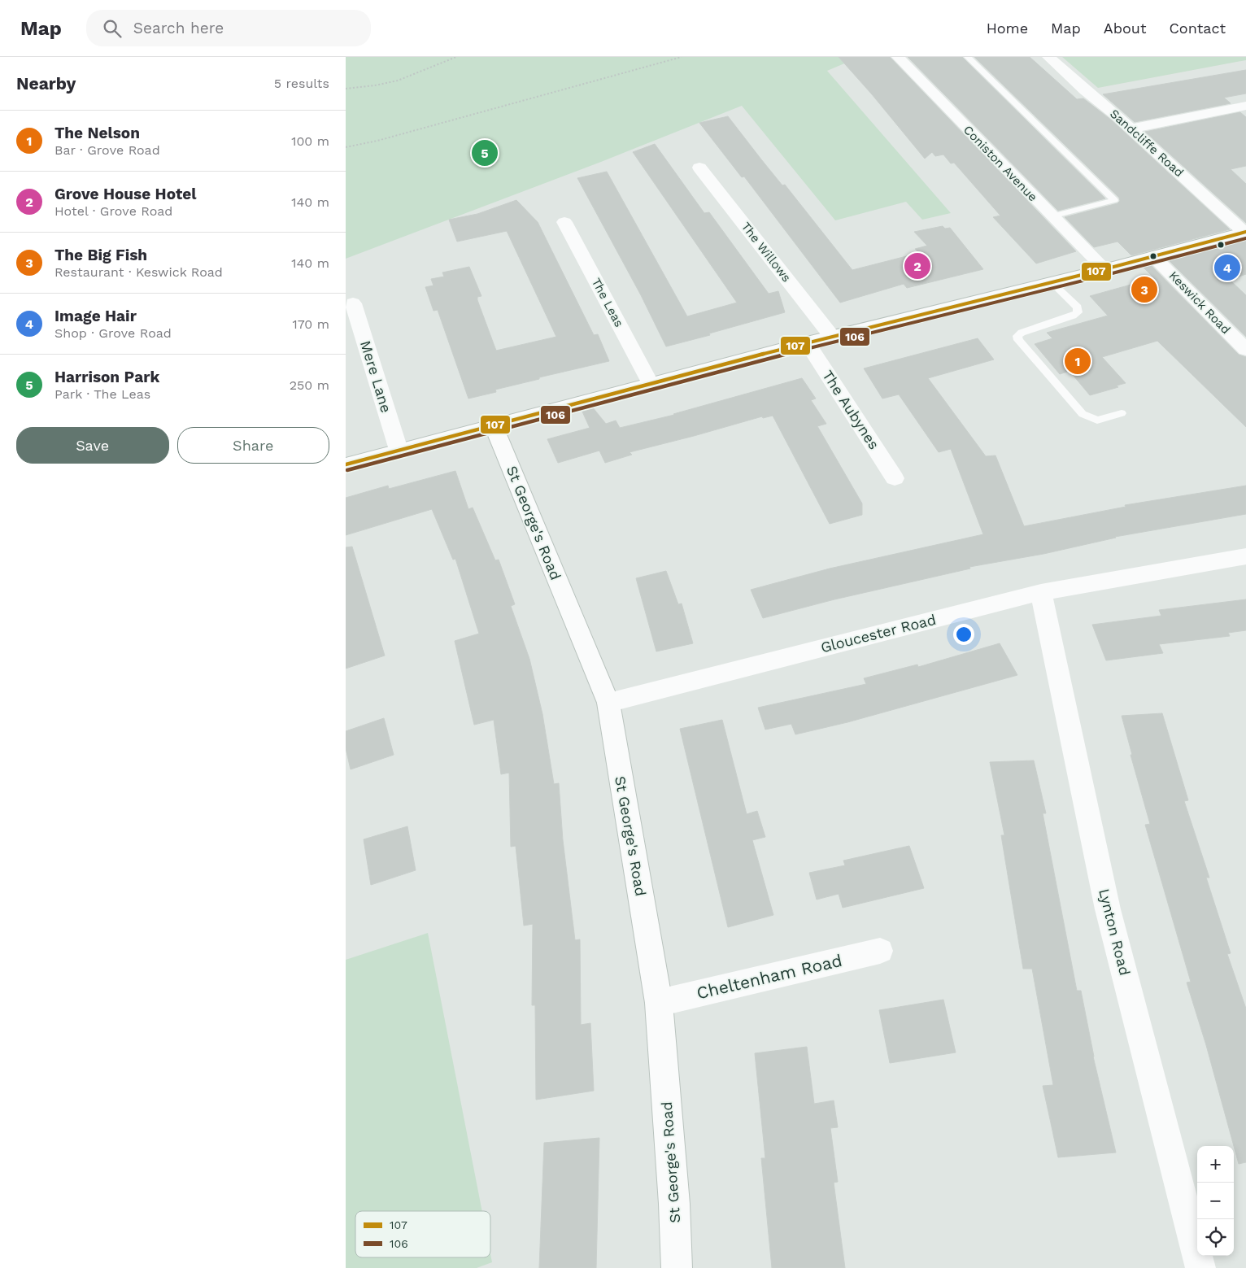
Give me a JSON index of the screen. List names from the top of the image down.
{
  "streets": {
    "street": [
      "Sandcliffe Road",
      "Coniston Avenue",
      "The Willows",
      "The Leas",
      "Keswick Road",
      "Mere Lane",
      "The Aubynes",
      "St George's Road",
      "Gloucester Road",
      "Lynton Road",
      "Cheltenham Road"
    ]
  },
  "crossings": [
    ["St George's Road", "Gloucester Road"],
    ["St George's Road", "Cheltenham Road"],
    ["Gloucester Road", "Lynton Road"]
  ],
  "lines": ["transit line 107", "transit line 106"],
  "legend": ["107", "106"],
  "page": {
    "header": "Map",
    "search": "Search here",
    "nav": [
      "Home",
      "Map",
      "About",
      "Contact"
    ],
    "heading": ["Nearby", "5 results"],
    "list": [
      {
        "mark": "1",
        "name": "The Nelson",
        "note": "Bar · Grove Road",
        "value": "100 m"
      },
      {
        "mark": "2",
        "name": "Grove House Hotel",
        "note": "Hotel · Grove Road",
        "value": "140 m"
      },
      {
        "mark": "3",
        "name": "The Big Fish",
        "note": "Restaurant · Keswick Road",
        "value": "140 m"
      },
      {
        "mark": "4",
        "name": "Image Hair",
        "note": "Shop · Grove Road",
        "value": "170 m"
      },
      {
        "mark": "5",
        "name": "Harrison Park",
        "note": "Park · The Leas",
        "value": "250 m"
      }
    ],
    "pins": [
      "5",
      "2",
      "4",
      "3",
      "1"
    ],
    "buttons": ["Save", "Share"],
    "map_buttons": ["+", "−"]
  }
}
